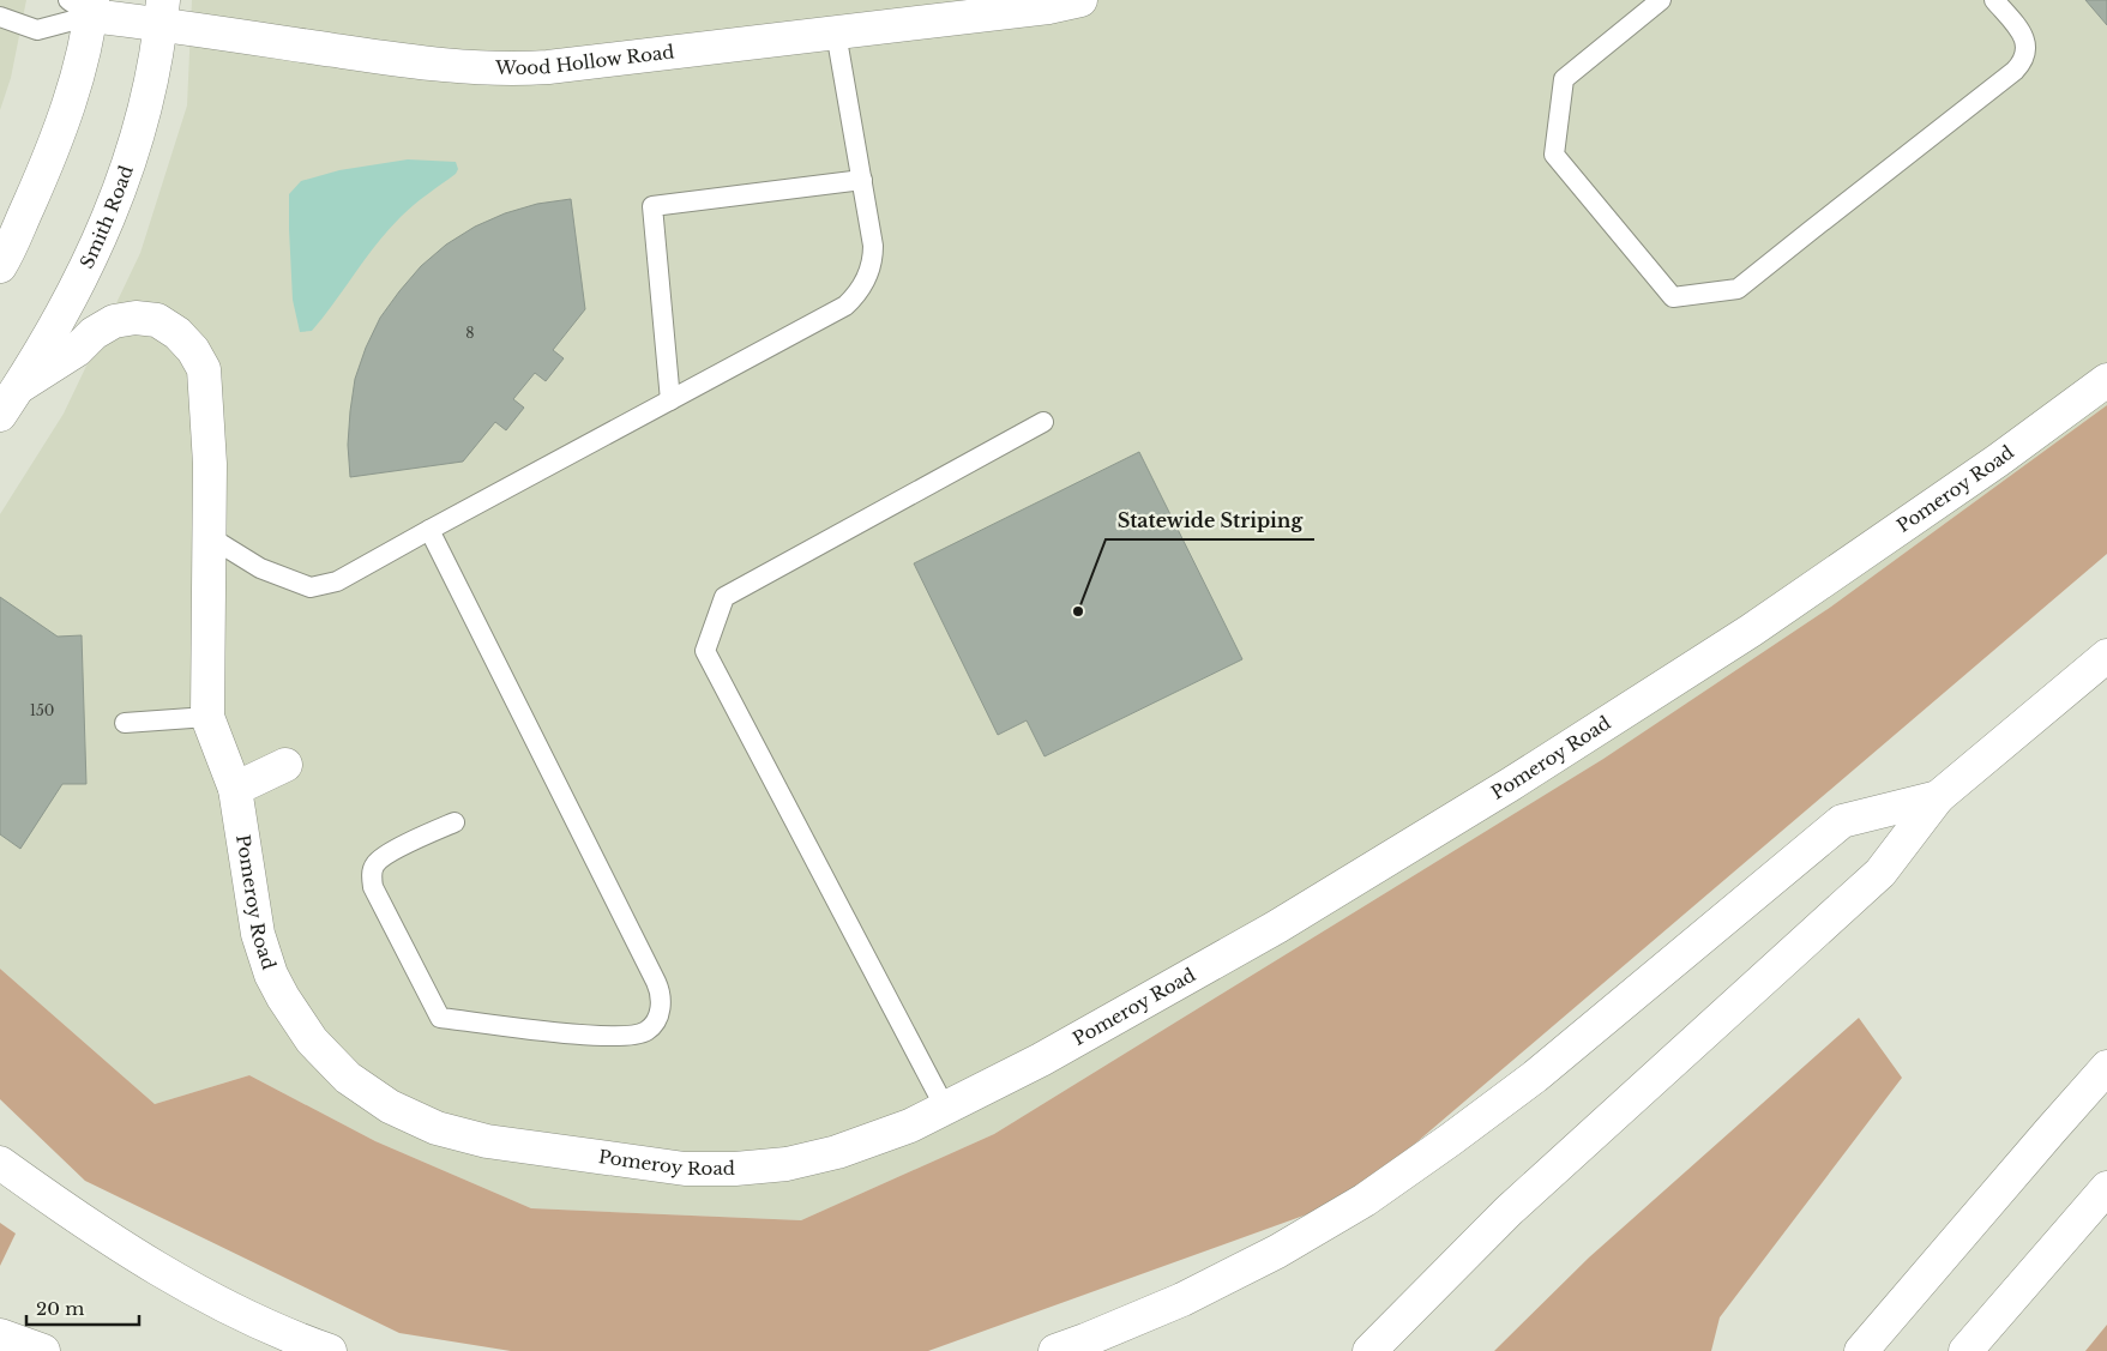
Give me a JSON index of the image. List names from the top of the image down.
{
  "streets": {
    "main road": ["Wood Hollow Road", "Smith Road", "Pomeroy Road"]
  },
  "crossings": [
    ["Wood Hollow Road", "Smith Road"],
    ["Smith Road", "Pomeroy Road"]
  ],
  "places": ["Statewide Striping"],
  "house_numbers": ["8", "150"],
  "scale_bar": "20 m"
}
